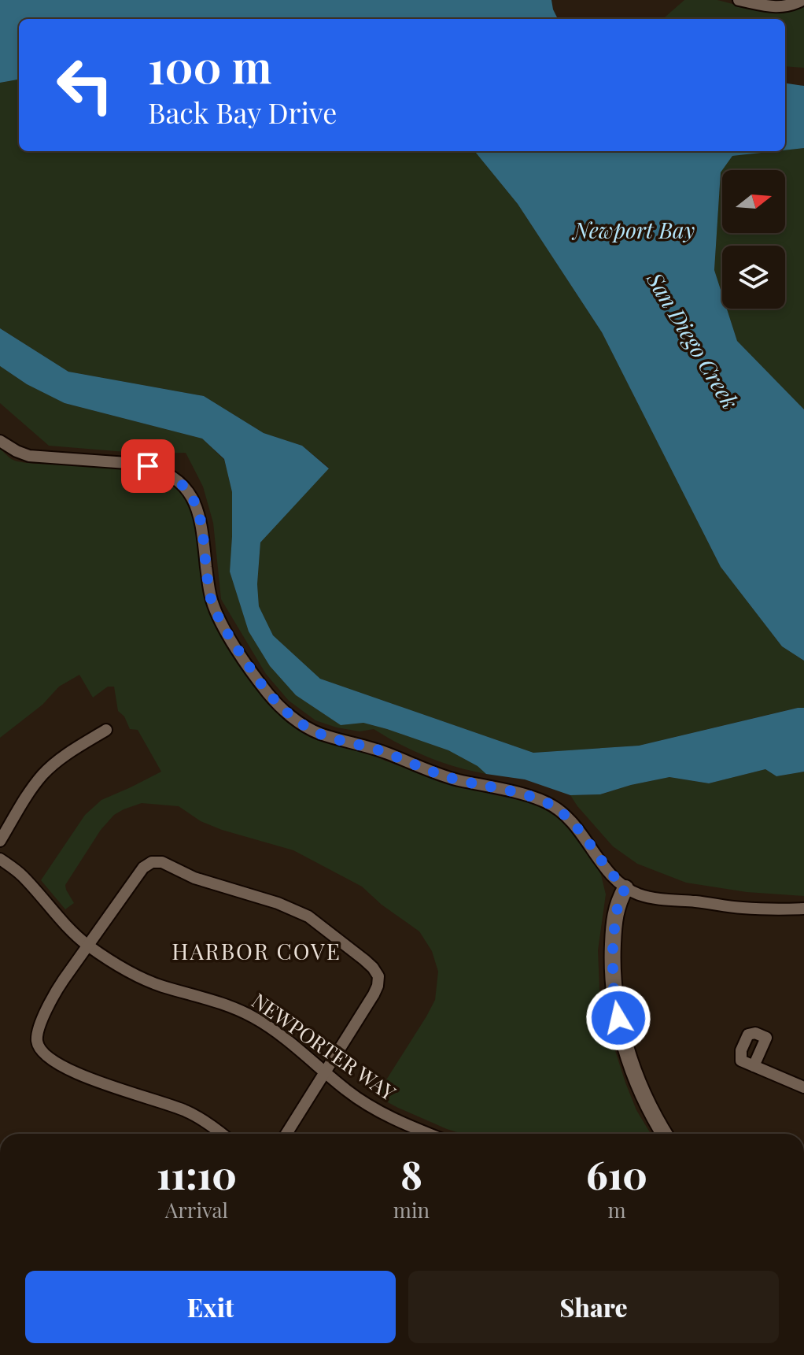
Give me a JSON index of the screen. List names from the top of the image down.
{
  "streets": {
    "street": ["NEWPORTER WAY"]
  },
  "districts": ["HARBOR COVE"],
  "water": ["Newport Bay", "San Diego Creek"],
  "north": "right",
  "page": {
    "turn": ["100 m", "Back Bay Drive"],
    "eta": [
      "11:10",
      "Arrival",
      "8",
      "min",
      "610",
      "m"
    ],
    "buttons": ["Exit", "Share"]
  }
}
